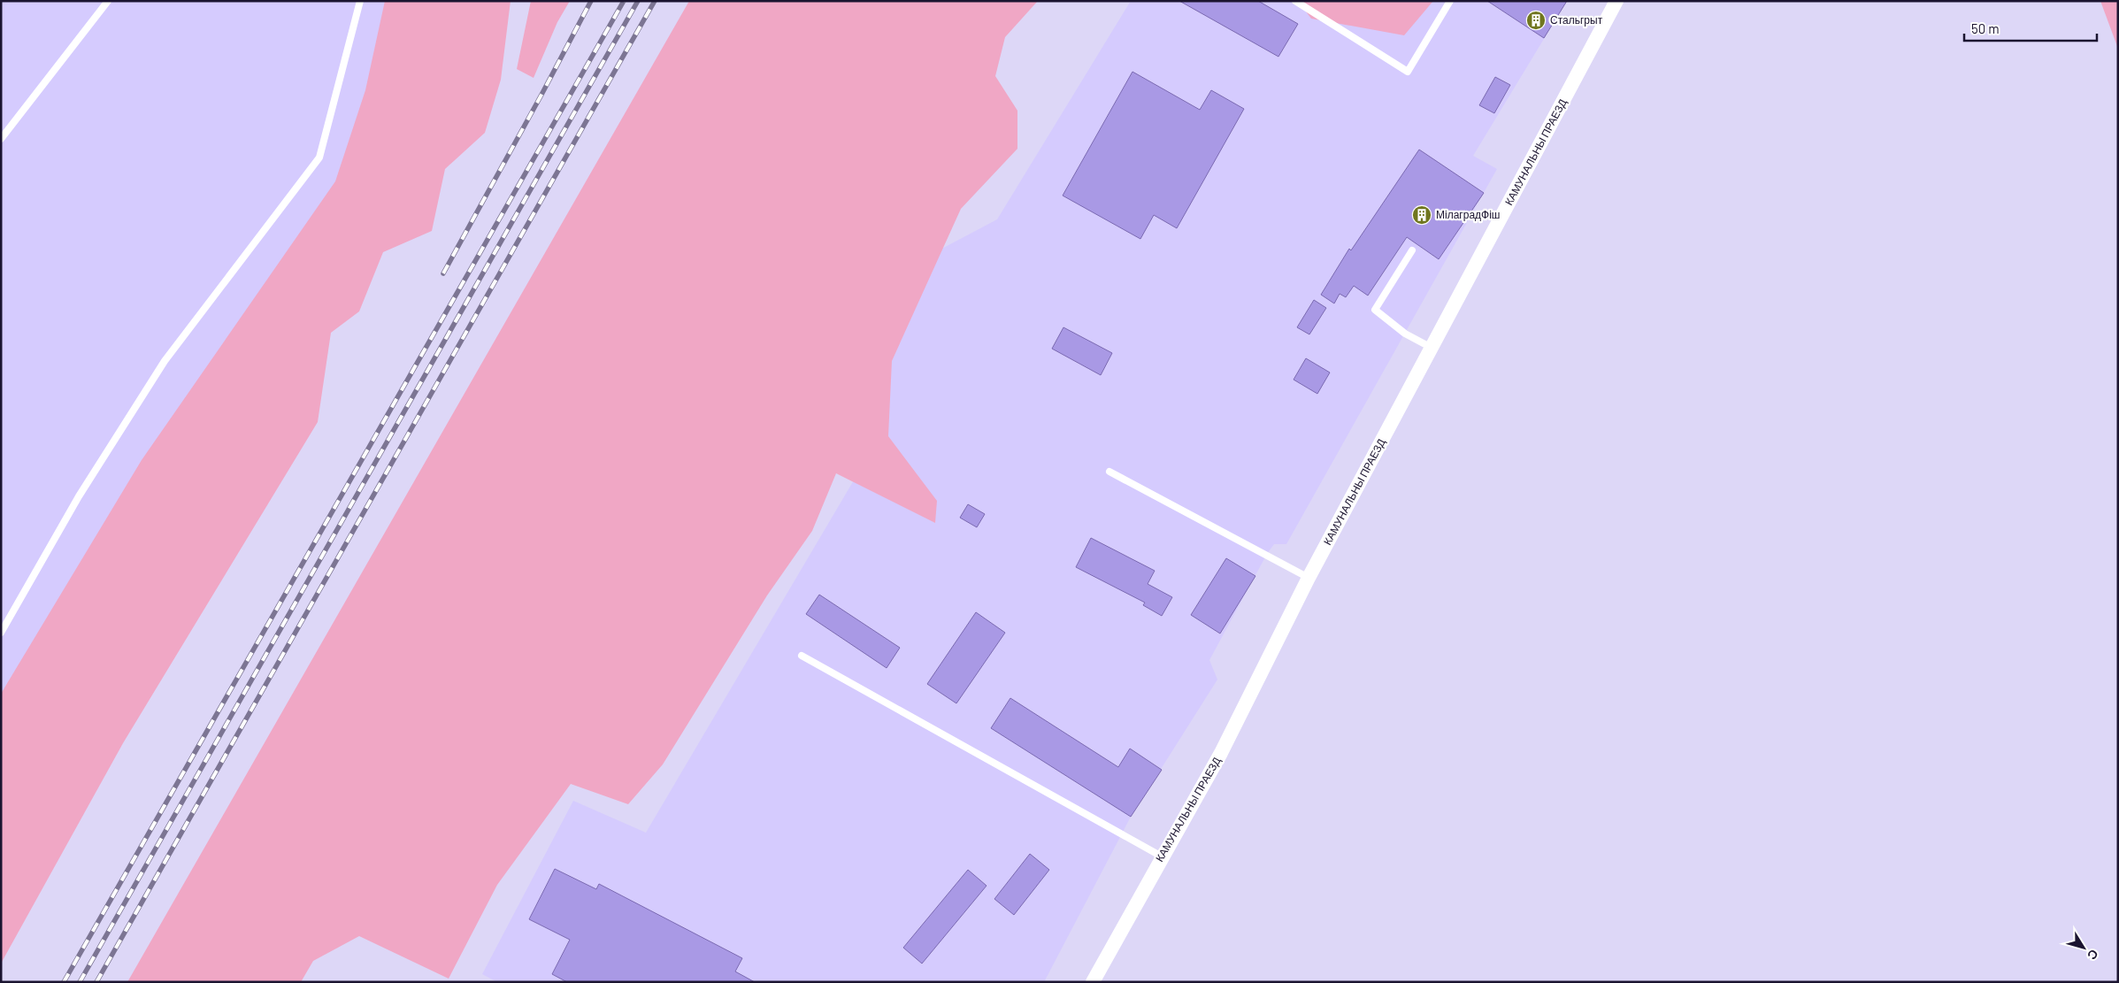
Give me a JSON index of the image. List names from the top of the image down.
{
  "streets": {
    "street": ["КАМУНАЛЬНЫ ПРАЕЗД"]
  },
  "places": {
    "building": ["Стальгрыт", "МілаградФіш"]
  },
  "scale_bar": "50 m",
  "north": "bottom right"
}
